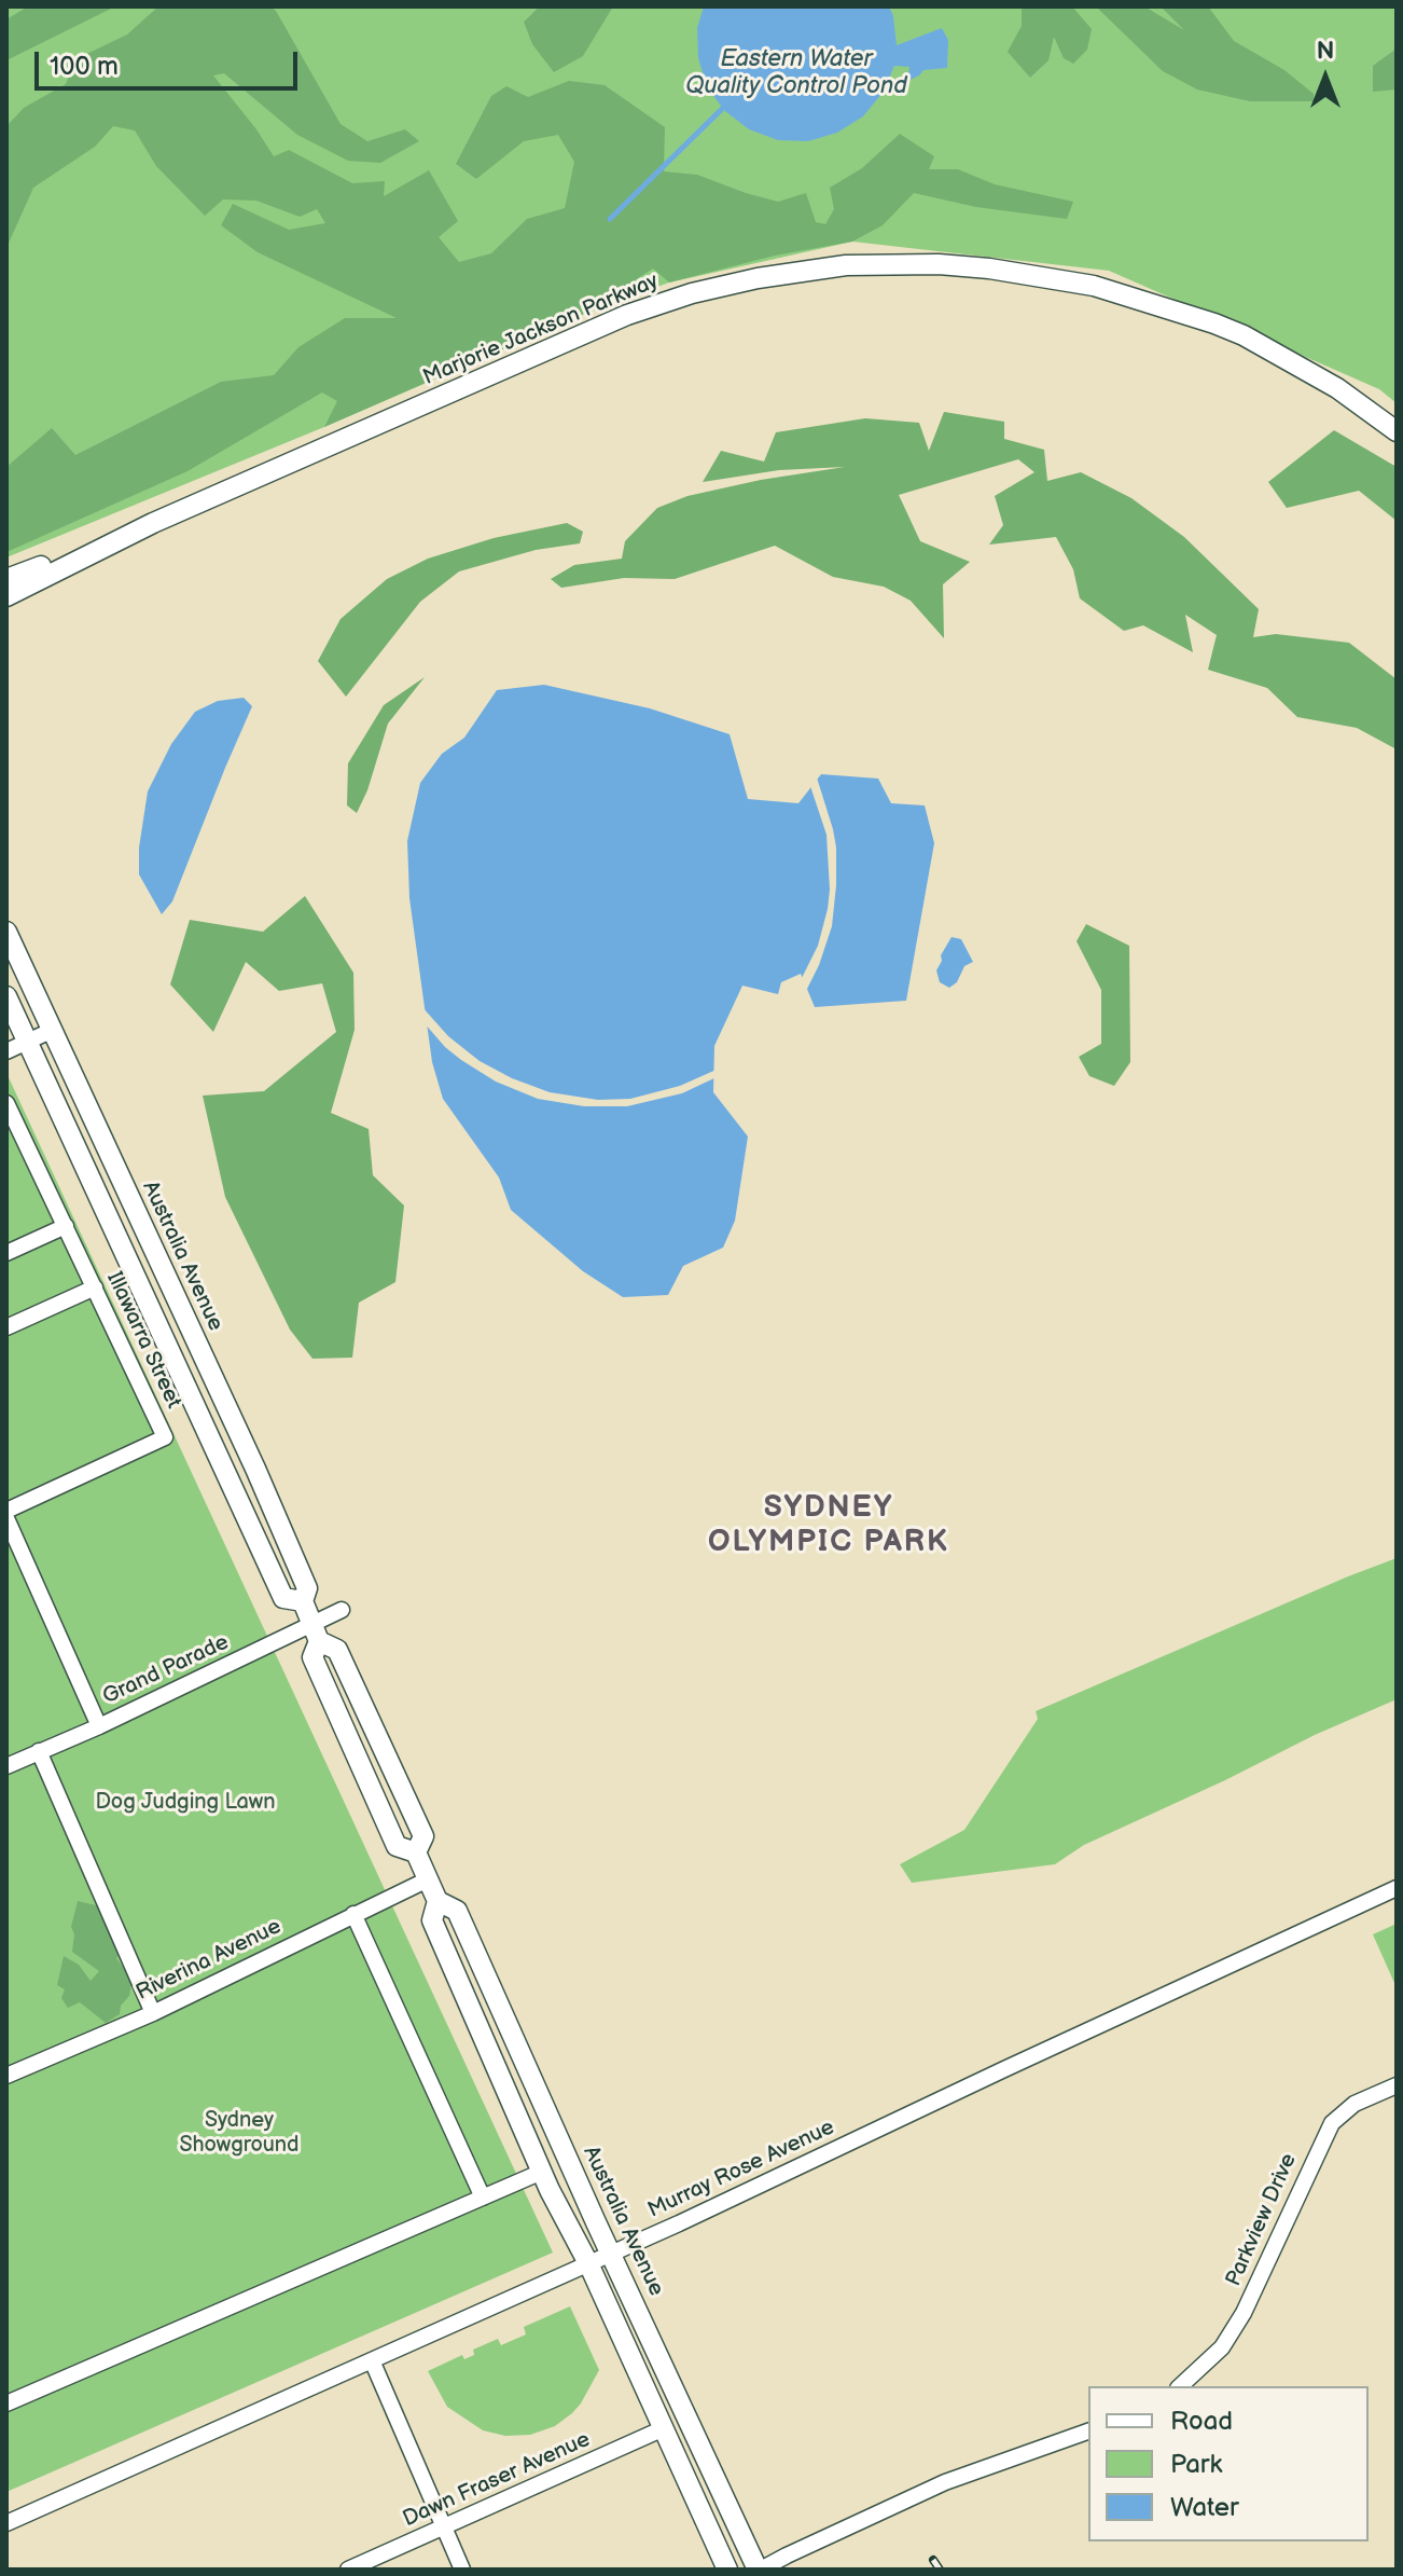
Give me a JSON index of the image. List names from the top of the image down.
{
  "streets": {
    "main road": ["Marjorie Jackson Parkway", "Australia Avenue"],
    "street": [
      "Illawarra Street",
      "Grand Parade",
      "Riverina Avenue",
      "Murray Rose Avenue",
      "Parkview Drive",
      "Dawn Fraser Avenue"
    ]
  },
  "crossings": [
    ["Australia Avenue", "Grand Parade"],
    ["Australia Avenue", "Riverina Avenue"],
    ["Australia Avenue", "Murray Rose Avenue"],
    ["Australia Avenue", "Dawn Fraser Avenue"]
  ],
  "districts": ["SYDNEY OLYMPIC PARK"],
  "water": ["Eastern Water Quality Control Pond"],
  "parks": ["Dog Judging Lawn", "Sydney Showground"],
  "legend": ["Road", "Park", "Water"],
  "scale_bar": "100 m",
  "north": "top"
}
